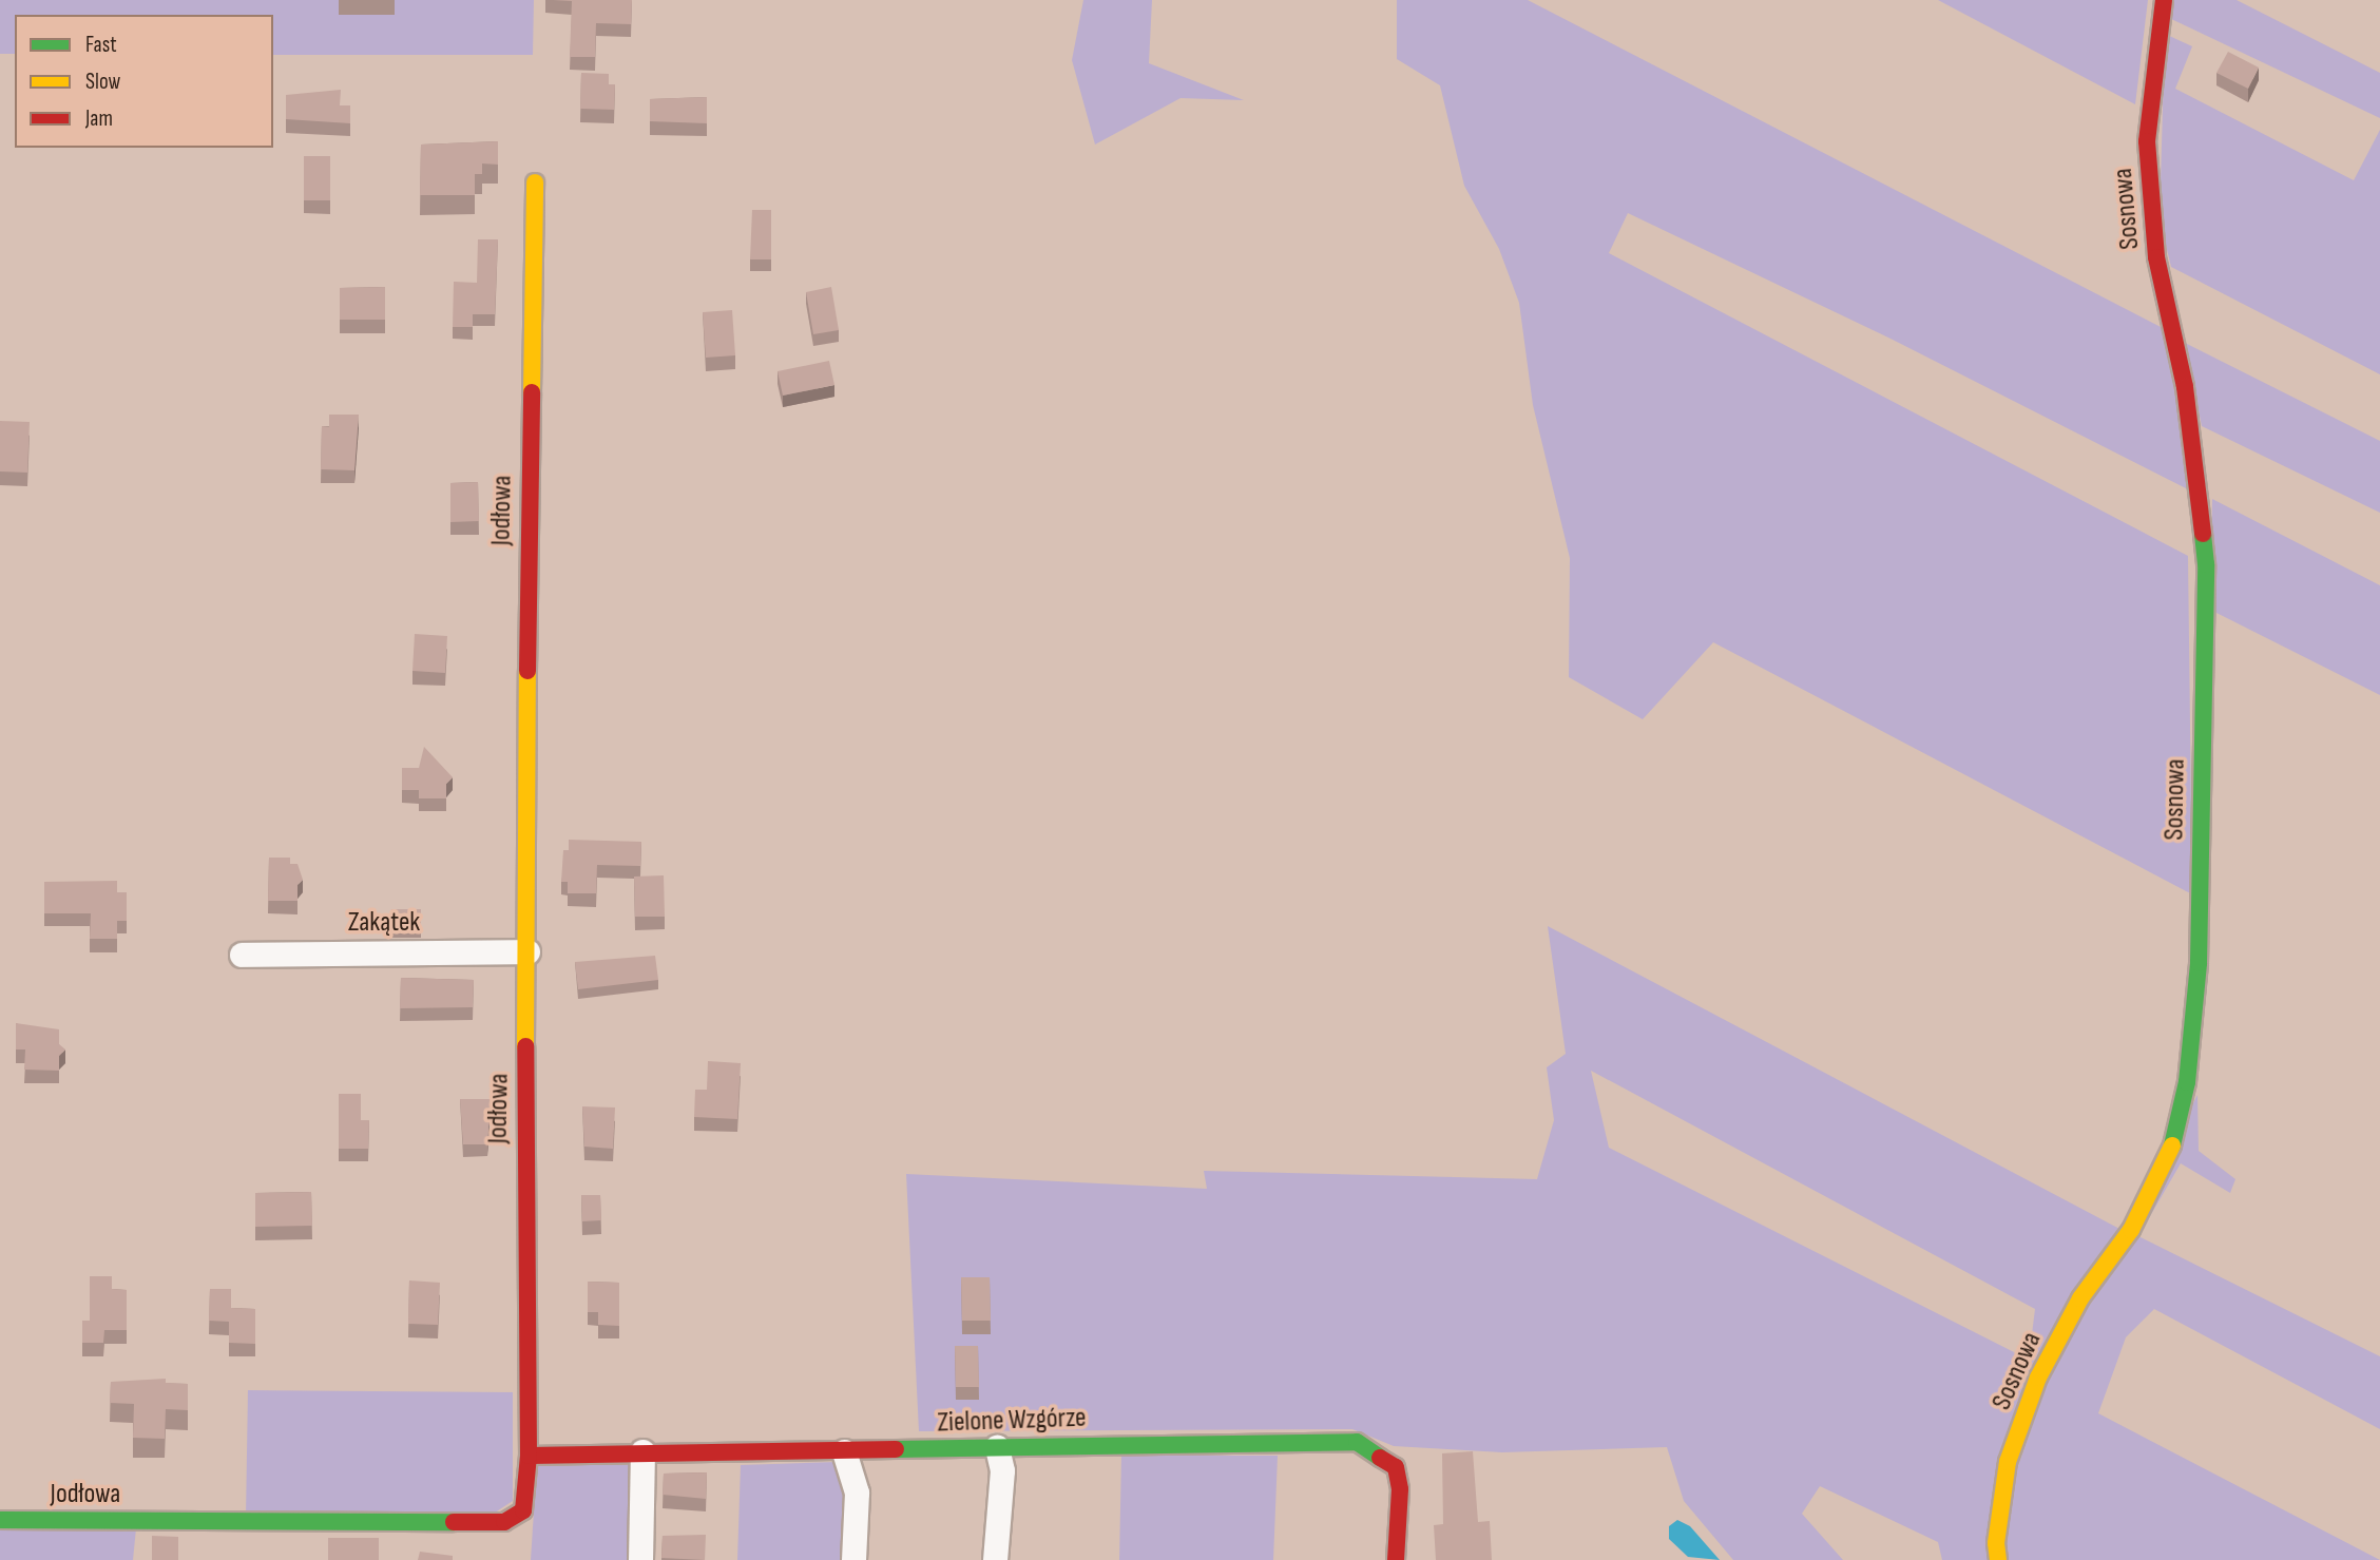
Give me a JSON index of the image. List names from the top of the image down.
{
  "streets": {
    "street": [
      "Sosnowa",
      "Jodłowa",
      "Zakątek",
      "Zielone Wzgórze"
    ]
  },
  "crossings": [
    ["Jodłowa", "Zakątek"],
    ["Jodłowa", "Zielone Wzgórze"]
  ],
  "legend": ["Fast", "Slow", "Jam"]
}
